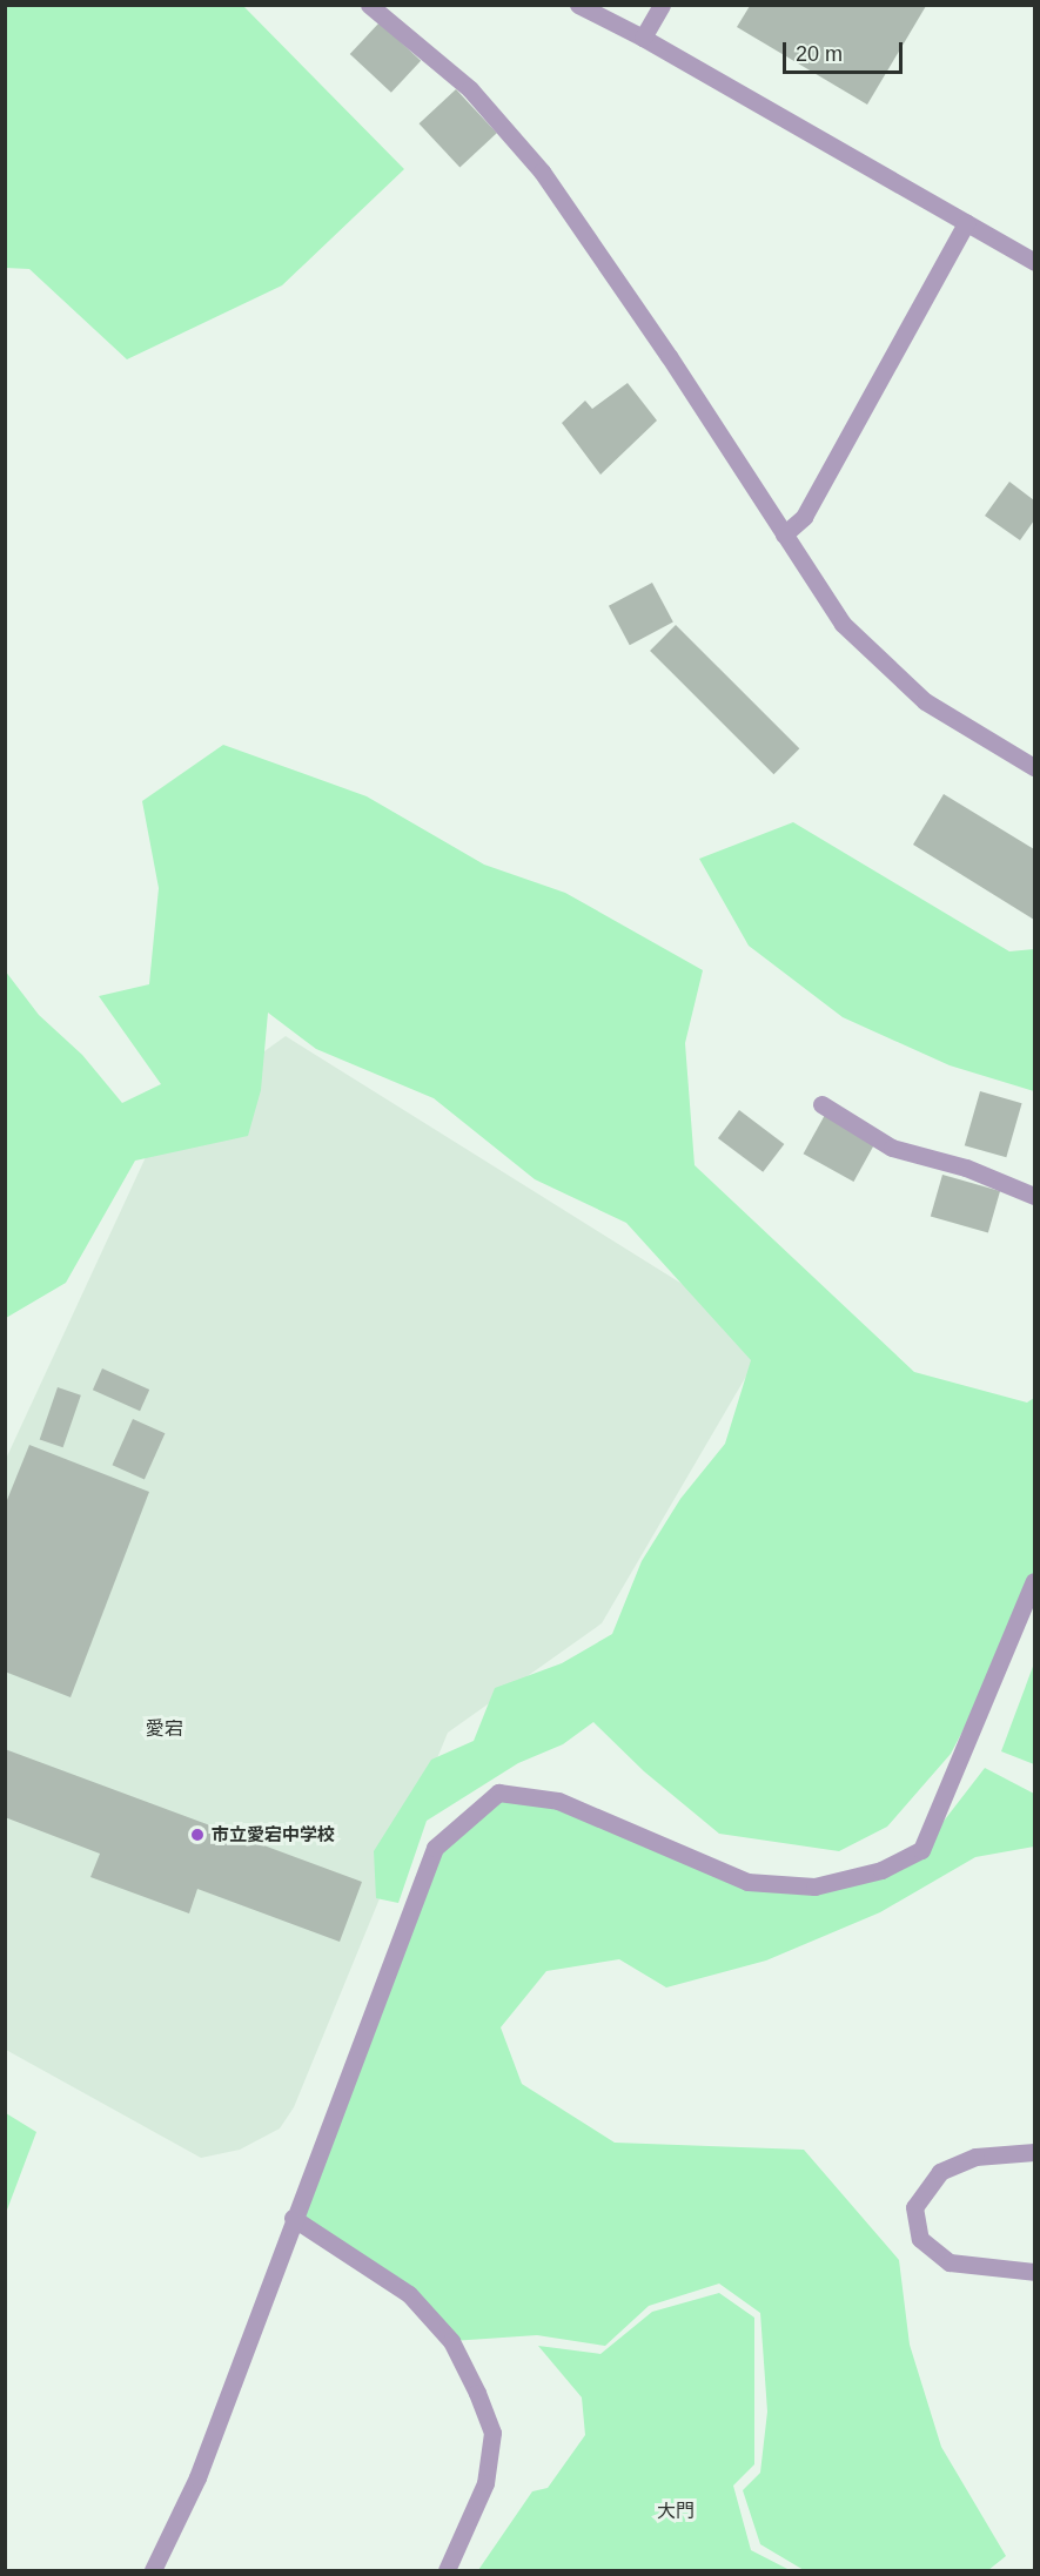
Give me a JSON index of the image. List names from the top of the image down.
{
  "districts": ["愛宕", "大門"],
  "places": ["市立愛宕中学校"],
  "scale_bar": "20 m"
}
